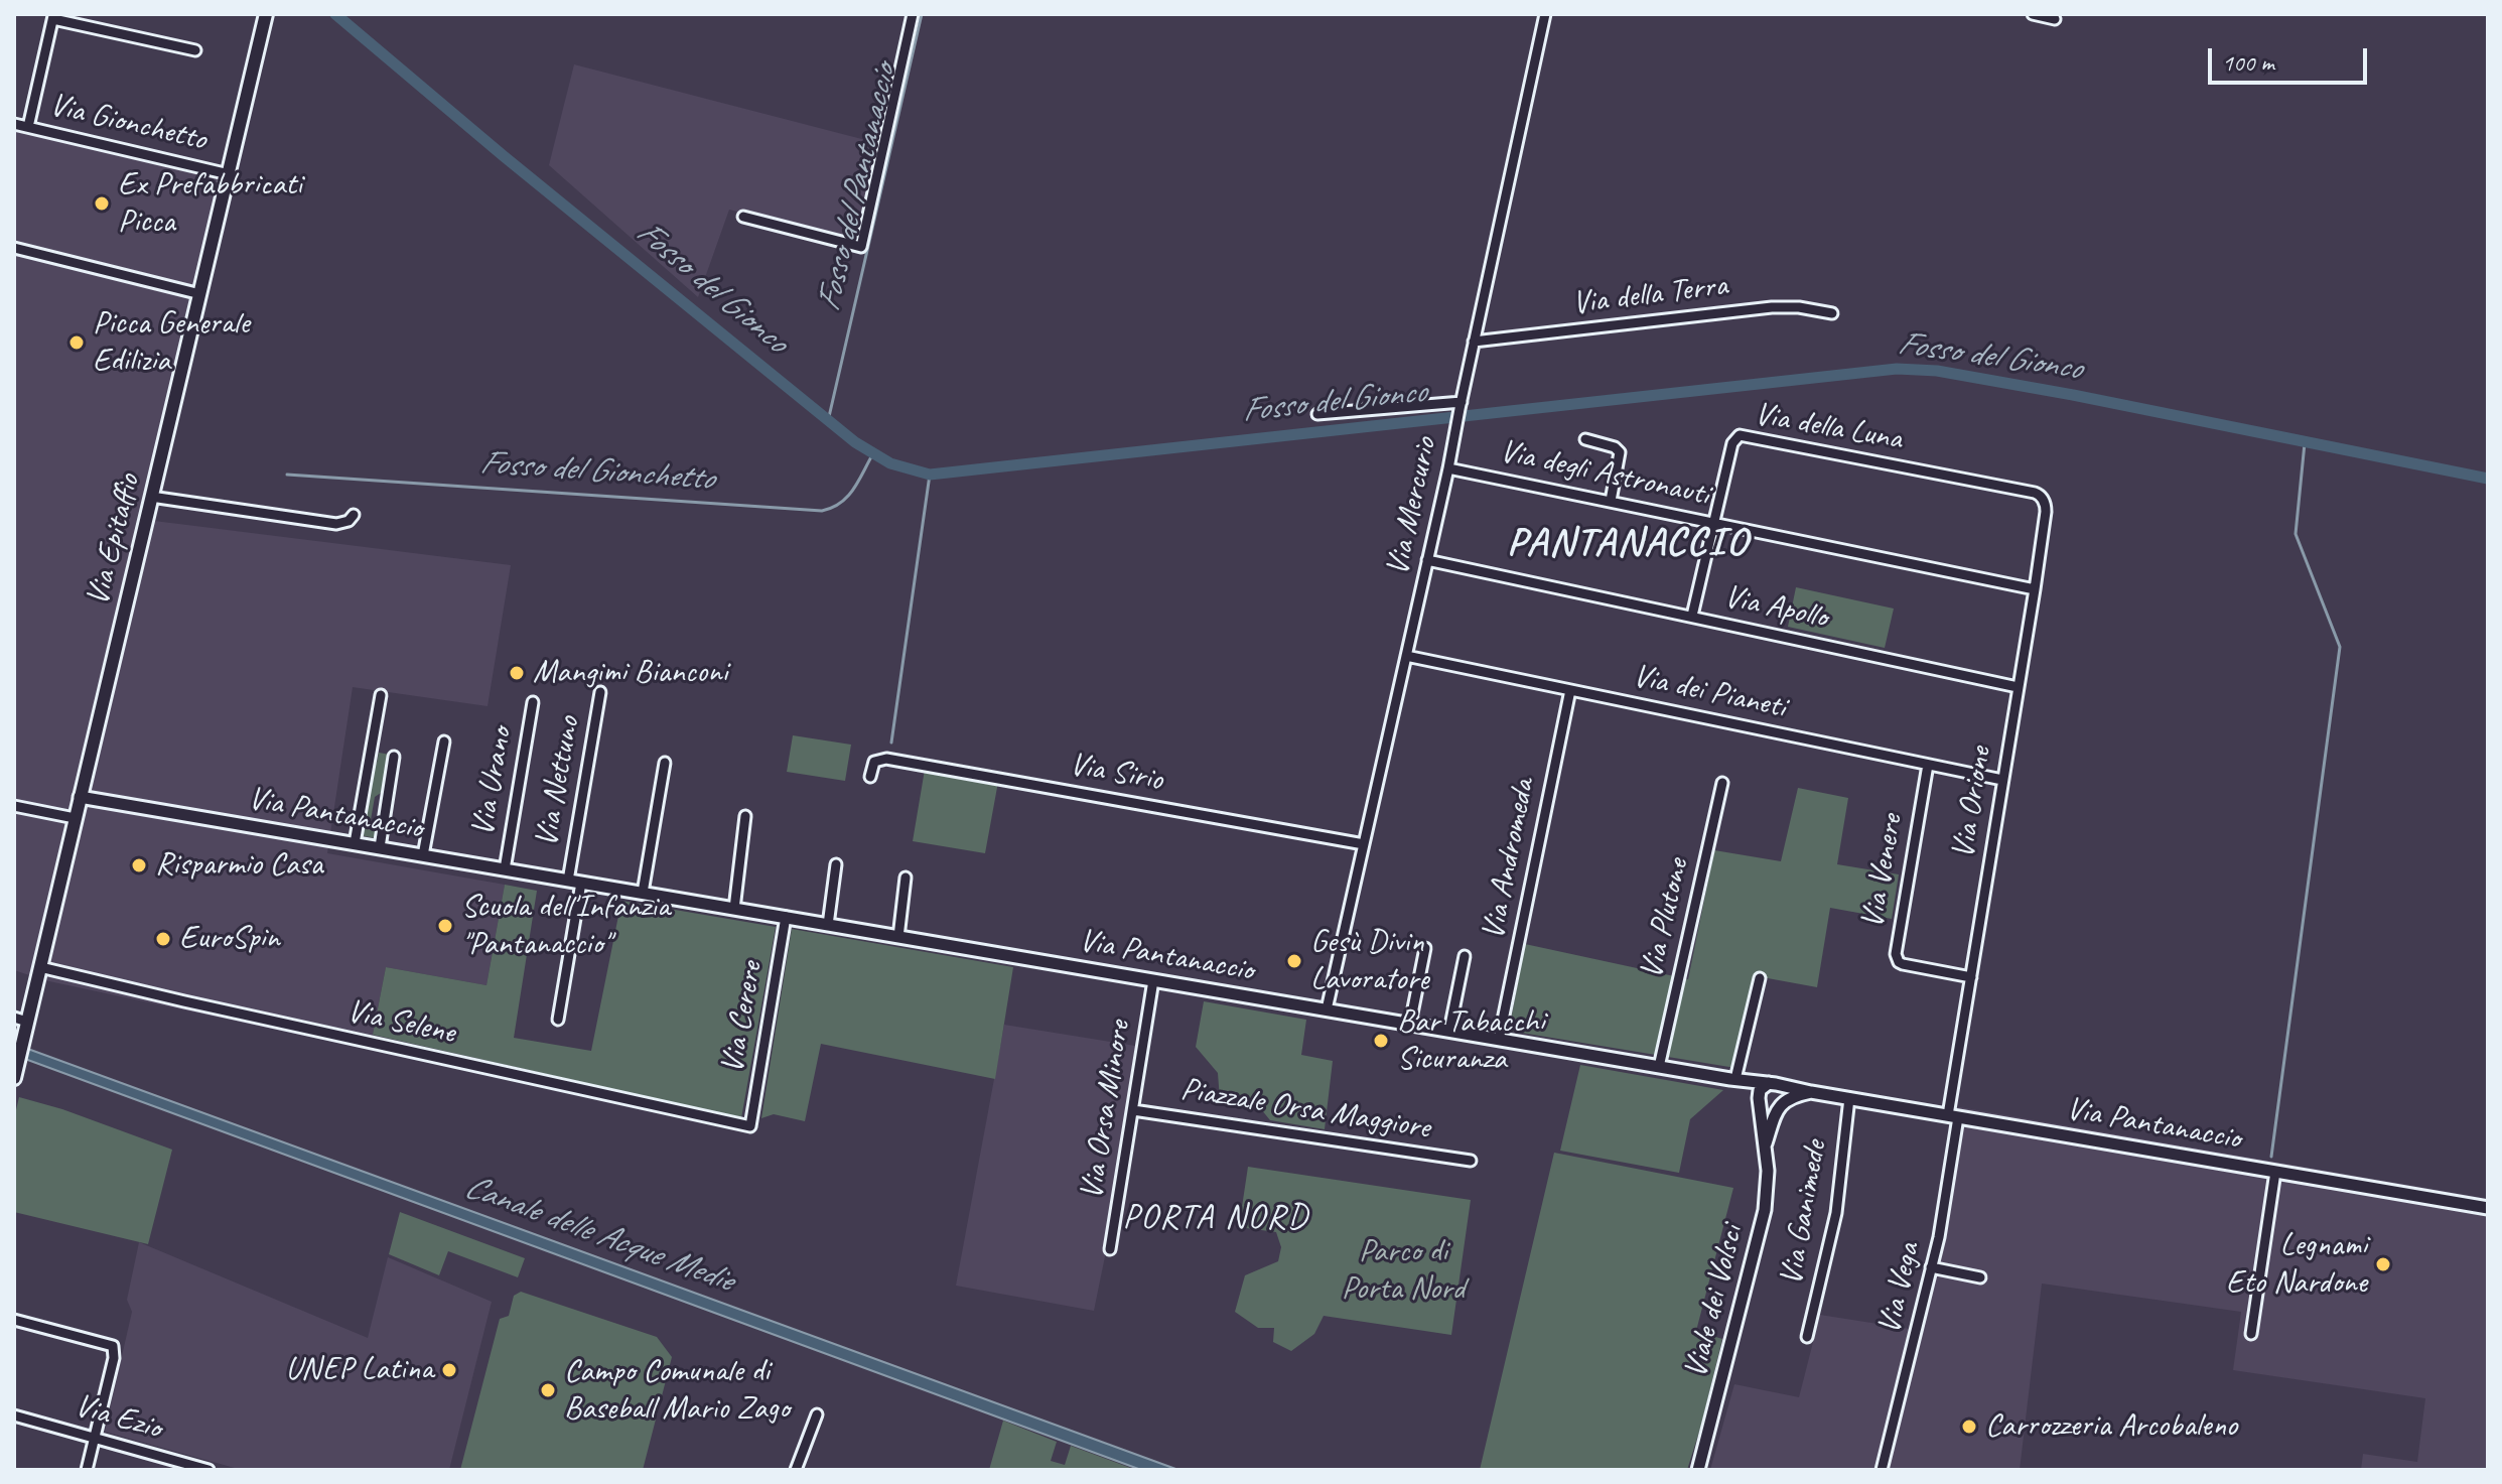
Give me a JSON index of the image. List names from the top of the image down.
{
  "streets": {
    "main road": ["Via Epitaffio"],
    "street": [
      "Via Gionchetto",
      "Via della Terra",
      "Via della Luna",
      "Via degli Astronauti",
      "Via Mercurio",
      "Via Apollo",
      "Via dei Pianeti",
      "Via Sirio",
      "Via Urano",
      "Via Nettuno",
      "Via Orione",
      "Via Pantanaccio",
      "Via Andromeda",
      "Via Venere",
      "Via Plutone",
      "Via Cerere",
      "Via Selene",
      "Piazzale Orsa Maggiore",
      "Via Orsa Minore",
      "Via Ganimede",
      "Via Vega",
      "Viale dei Volsci",
      "Via Ezio"
    ]
  },
  "crossings": [
    ["Via Gionchetto", "Via Epitaffio"],
    ["Via della Terra", "Via Mercurio"],
    ["Via della Luna", "Via degli Astronauti"],
    ["Via della Luna", "Via Apollo"],
    ["Via della Luna", "Via Orione"],
    ["Via degli Astronauti", "Via Mercurio"],
    ["Via degli Astronauti", "Via Orione"],
    ["Via Mercurio", "Via Apollo"],
    ["Via Mercurio", "Via dei Pianeti"],
    ["Via Mercurio", "Via Sirio"],
    ["Via Mercurio", "Via Pantanaccio"],
    ["Via Epitaffio", "Via Pantanaccio"],
    ["Via Epitaffio", "Via Selene"],
    ["Via Apollo", "Via Orione"],
    ["Via dei Pianeti", "Via Orione"],
    ["Via dei Pianeti", "Via Andromeda"],
    ["Via dei Pianeti", "Via Venere"],
    ["Via Urano", "Via Pantanaccio"],
    ["Via Nettuno", "Via Pantanaccio"],
    ["Via Orione", "Via Pantanaccio"],
    ["Via Orione", "Via Venere"],
    ["Via Orione", "Via Vega"],
    ["Via Pantanaccio", "Via Andromeda"],
    ["Via Pantanaccio", "Via Plutone"],
    ["Via Pantanaccio", "Via Cerere"],
    ["Via Pantanaccio", "Via Orsa Minore"],
    ["Via Pantanaccio", "Via Ganimede"],
    ["Via Pantanaccio", "Via Vega"],
    ["Via Pantanaccio", "Viale dei Volsci"],
    ["Via Cerere", "Via Selene"],
    ["Piazzale Orsa Maggiore", "Via Orsa Minore"]
  ],
  "districts": ["PANTANACCIO", "PORTA NORD"],
  "water": [
    "Fosso del Pantanaccio",
    "Fosso del Gionco",
    "Fosso del Gionchetto",
    "Canale delle Acque Medie"
  ],
  "parks": ["Parco di Porta Nord"],
  "places": [
    "Ex Prefabbricati Picca",
    "Picca Generale Edilizia",
    "Mangimi Bianconi",
    "Risparmio Casa",
    "Scuola dell'Infanzia \"Pantanaccio\"",
    "EuroSpin",
    "Gesù Divin Lavoratore",
    "Bar Tabacchi Sicuranza",
    "Legnami Eto Nardone",
    "UNEP Latina",
    "Campo Comunale di Baseball Mario Zago",
    "Carrozzeria Arcobaleno"
  ],
  "scale_bar": "100 m"
}
